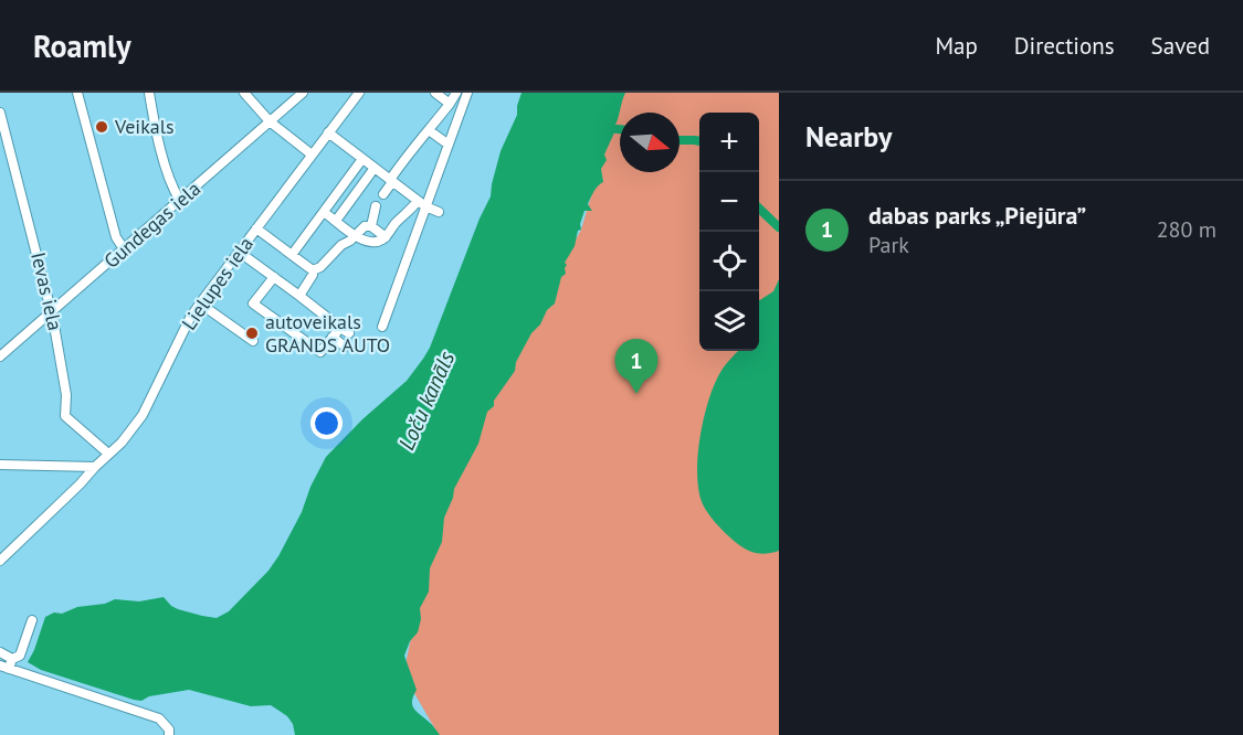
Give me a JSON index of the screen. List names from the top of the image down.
{
  "streets": {
    "street": ["Gundegas iela", "Lielupes iela", "Ievas iela"]
  },
  "crossings": [
    ["Gundegas iela", "Ievas iela"],
    ["Lielupes iela", "Ievas iela"]
  ],
  "water": ["Loču kanāls"],
  "places": ["Veikals", "autoveikals GRANDS AUTO"],
  "north": "right",
  "page": {
    "header": "Roamly",
    "nav": ["Map", "Directions", "Saved"],
    "heading": "Nearby",
    "map_buttons": ["+", "−"],
    "list": [
      {
        "mark": "1",
        "name": "dabas parks „Piejūra”",
        "note": "Park",
        "value": "280 m"
      }
    ],
    "pins": "1"
  }
}
